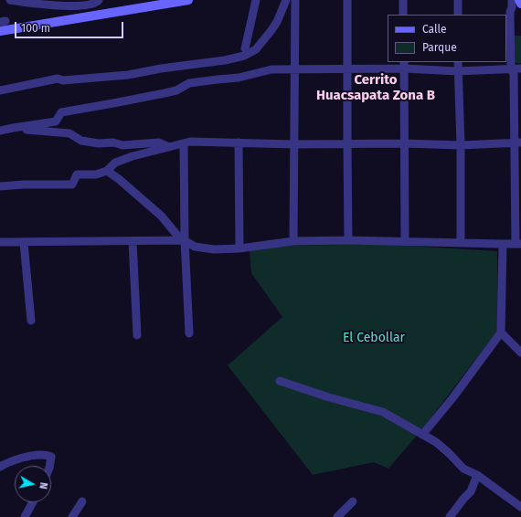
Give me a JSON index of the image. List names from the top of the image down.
{
  "districts": ["Cerrito Huacsapata Zona B"],
  "parks": ["El Cebollar"],
  "legend": ["Calle", "Parque"],
  "scale_bar": "100 m",
  "north": "right"
}
